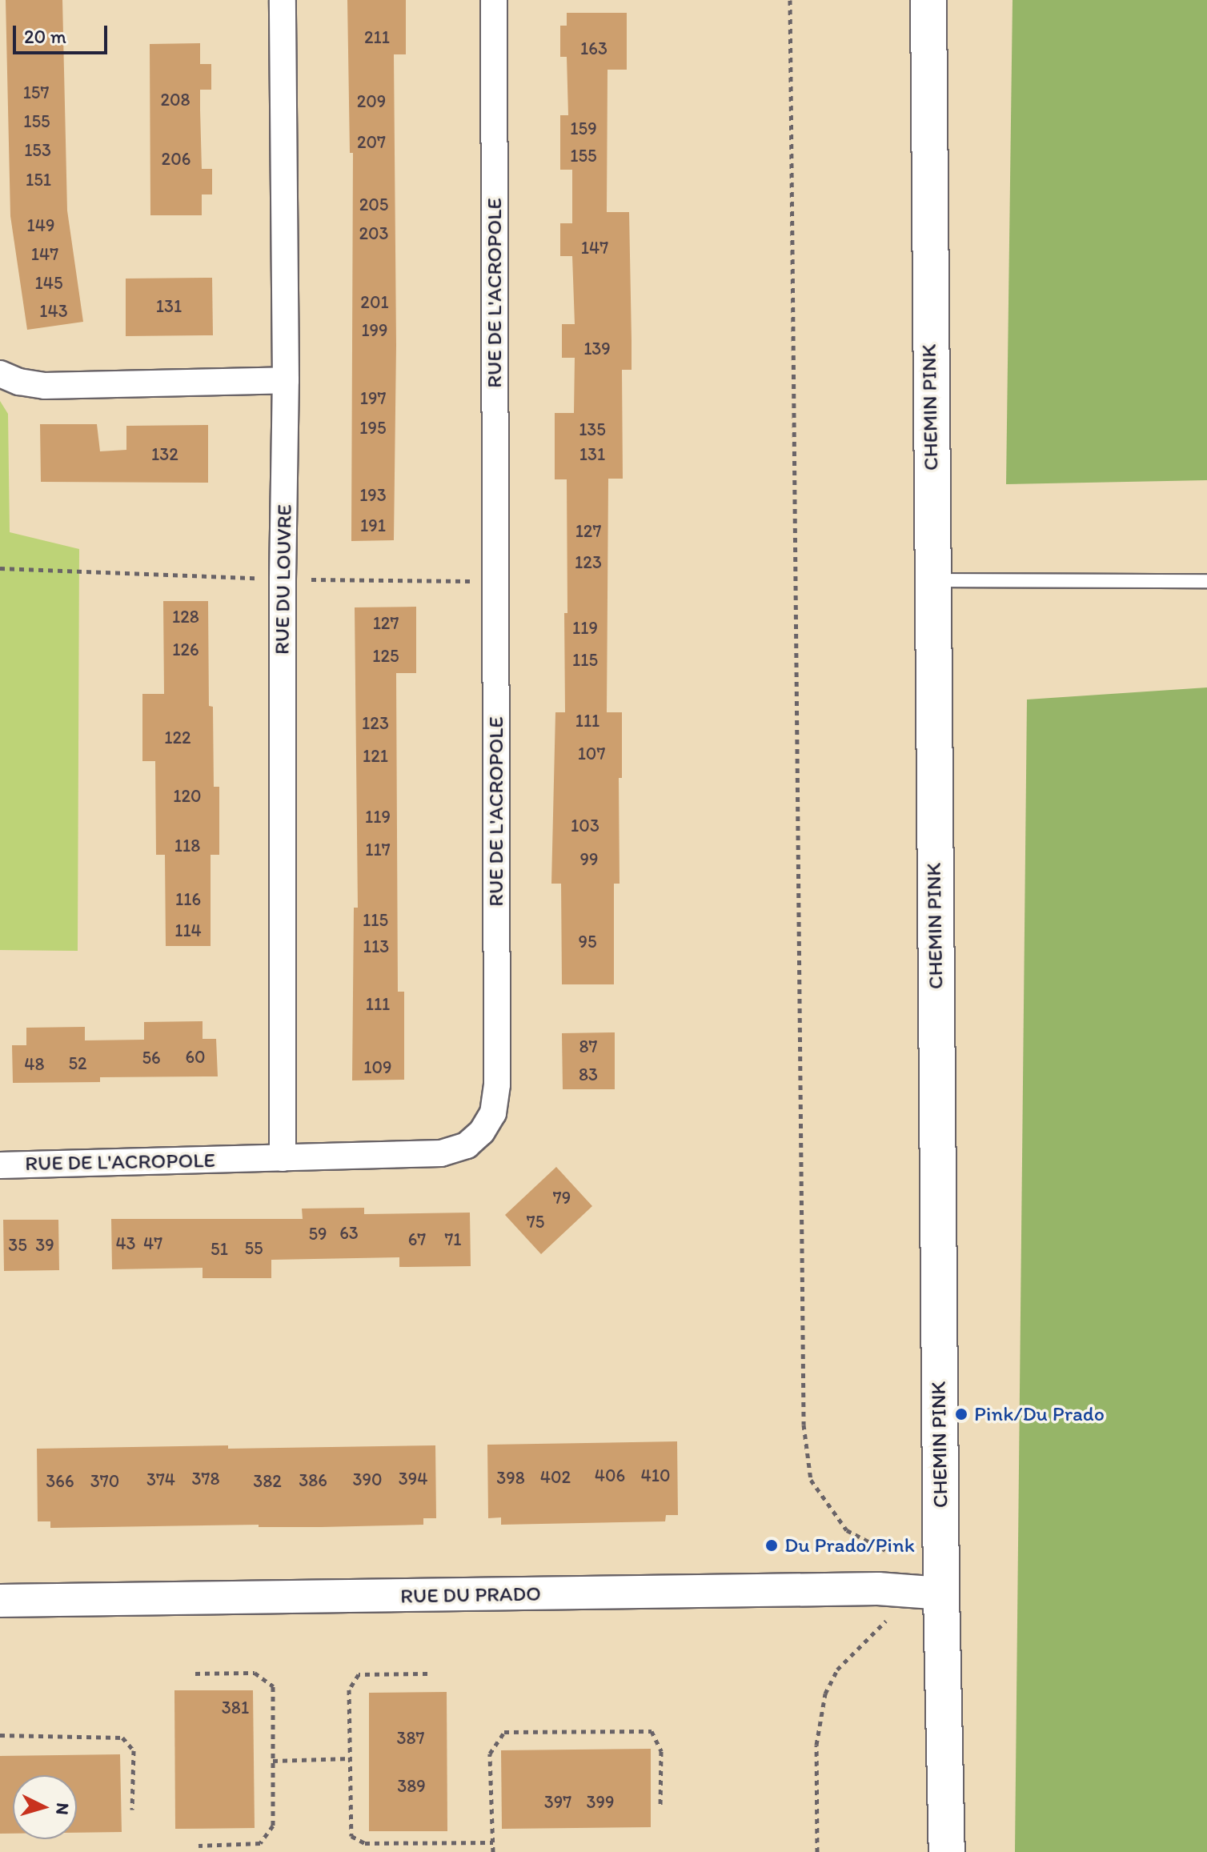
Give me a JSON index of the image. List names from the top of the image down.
{
  "streets": {
    "main road": ["CHEMIN PINK"],
    "street": ["RUE DE L'ACROPOLE", "RUE DU LOUVRE", "RUE DU PRADO"]
  },
  "crossings": [
    ["RUE DE L'ACROPOLE", "RUE DU LOUVRE"],
    ["CHEMIN PINK", "RUE DU PRADO"]
  ],
  "places": ["Pink/Du Prado", "Du Prado/Pink"],
  "house_numbers": [
    "211",
    "163",
    "157",
    "208",
    "209",
    "155",
    "159",
    "207",
    "153",
    "155",
    "206",
    "151",
    "205",
    "149",
    "203",
    "147",
    "147",
    "145",
    "201",
    "131",
    "143",
    "199",
    "139",
    "197",
    "195",
    "135",
    "132",
    "131",
    "193",
    "191",
    "127",
    "123",
    "128",
    "127",
    "119",
    "126",
    "125",
    "115",
    "111",
    "123",
    "122",
    "107",
    "121",
    "120",
    "119",
    "103",
    "118",
    "117",
    "99",
    "116",
    "115",
    "114",
    "95",
    "113",
    "111",
    "87",
    "60",
    "56",
    "52",
    "48",
    "109",
    "83",
    "79",
    "75",
    "63",
    "59",
    "67",
    "71",
    "43",
    "47",
    "35",
    "39",
    "55",
    "51",
    "406",
    "410",
    "402",
    "398",
    "378",
    "394",
    "374",
    "390",
    "386",
    "366",
    "370",
    "382",
    "381",
    "387",
    "389",
    "397",
    "399"
  ],
  "scale_bar": "20 m",
  "north": "right"
}
